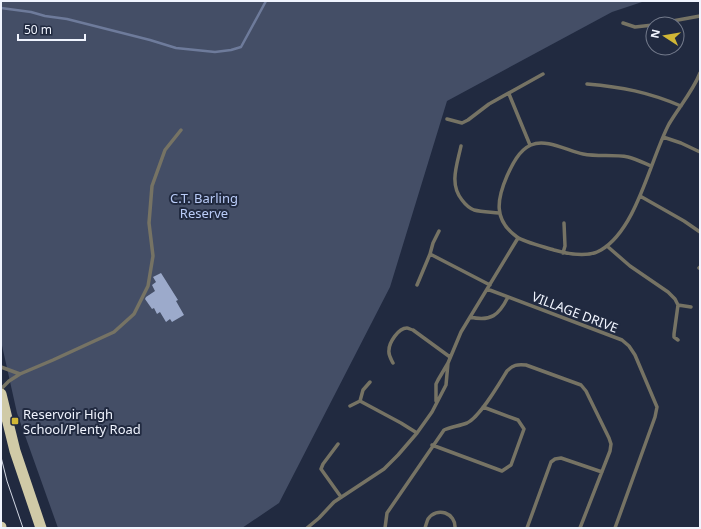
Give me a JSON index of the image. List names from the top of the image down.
{
  "streets": {
    "lane": ["VILLAGE DRIVE"]
  },
  "parks": ["C.T. Barling Reserve"],
  "places": {
    "transit": ["Reservoir High School/Plenty Road"]
  },
  "scale_bar": "50 m",
  "north": "left"
}
